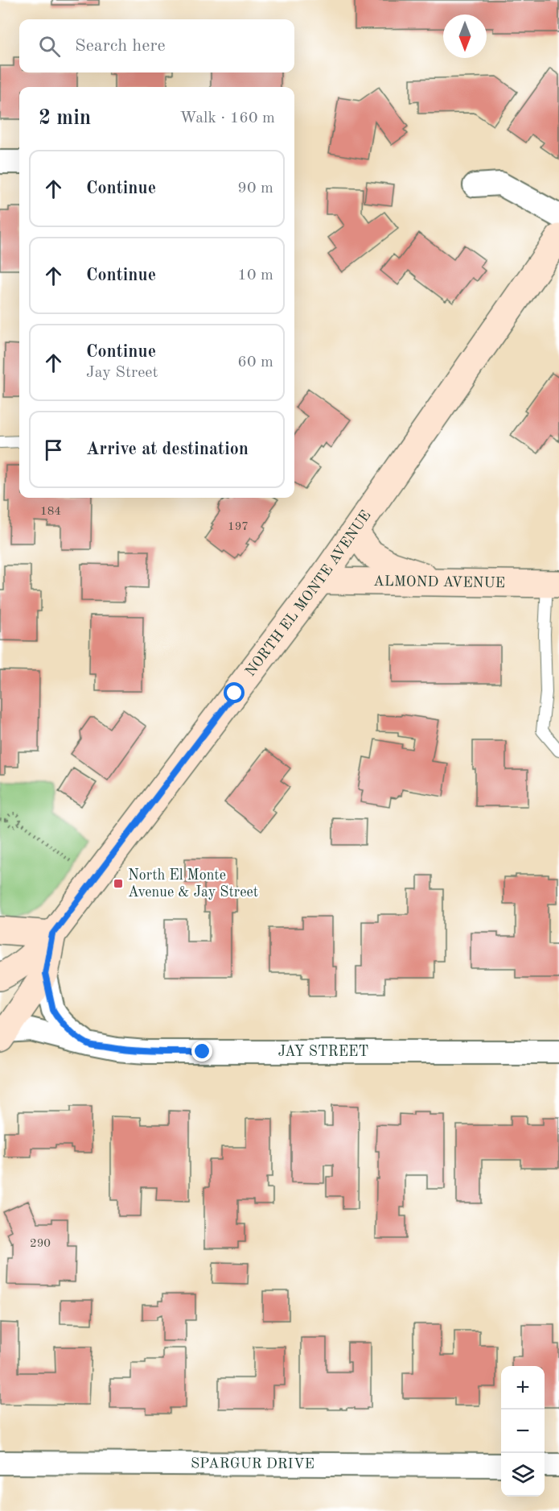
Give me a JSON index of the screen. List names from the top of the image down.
{
  "streets": {
    "main road": ["ALMOND AVENUE", "NORTH EL MONTE AVENUE"],
    "street": ["JAY STREET", "SPARGUR DRIVE"]
  },
  "crossings": [
    ["ALMOND AVENUE", "NORTH EL MONTE AVENUE"]
  ],
  "places": {
    "transit": ["North El Monte Avenue & Jay Street"]
  },
  "house_numbers": ["184", "197", "290"],
  "north": "bottom",
  "page": {
    "search": "Search here",
    "heading": ["2 min", "Walk · 160 m"],
    "list": [
      ["Continue", "90 m"],
      ["Continue", "10 m"],
      ["Continue", "Jay Street", "60 m"],
      "Arrive at destination"
    ],
    "map_buttons": ["+", "−"]
  }
}
